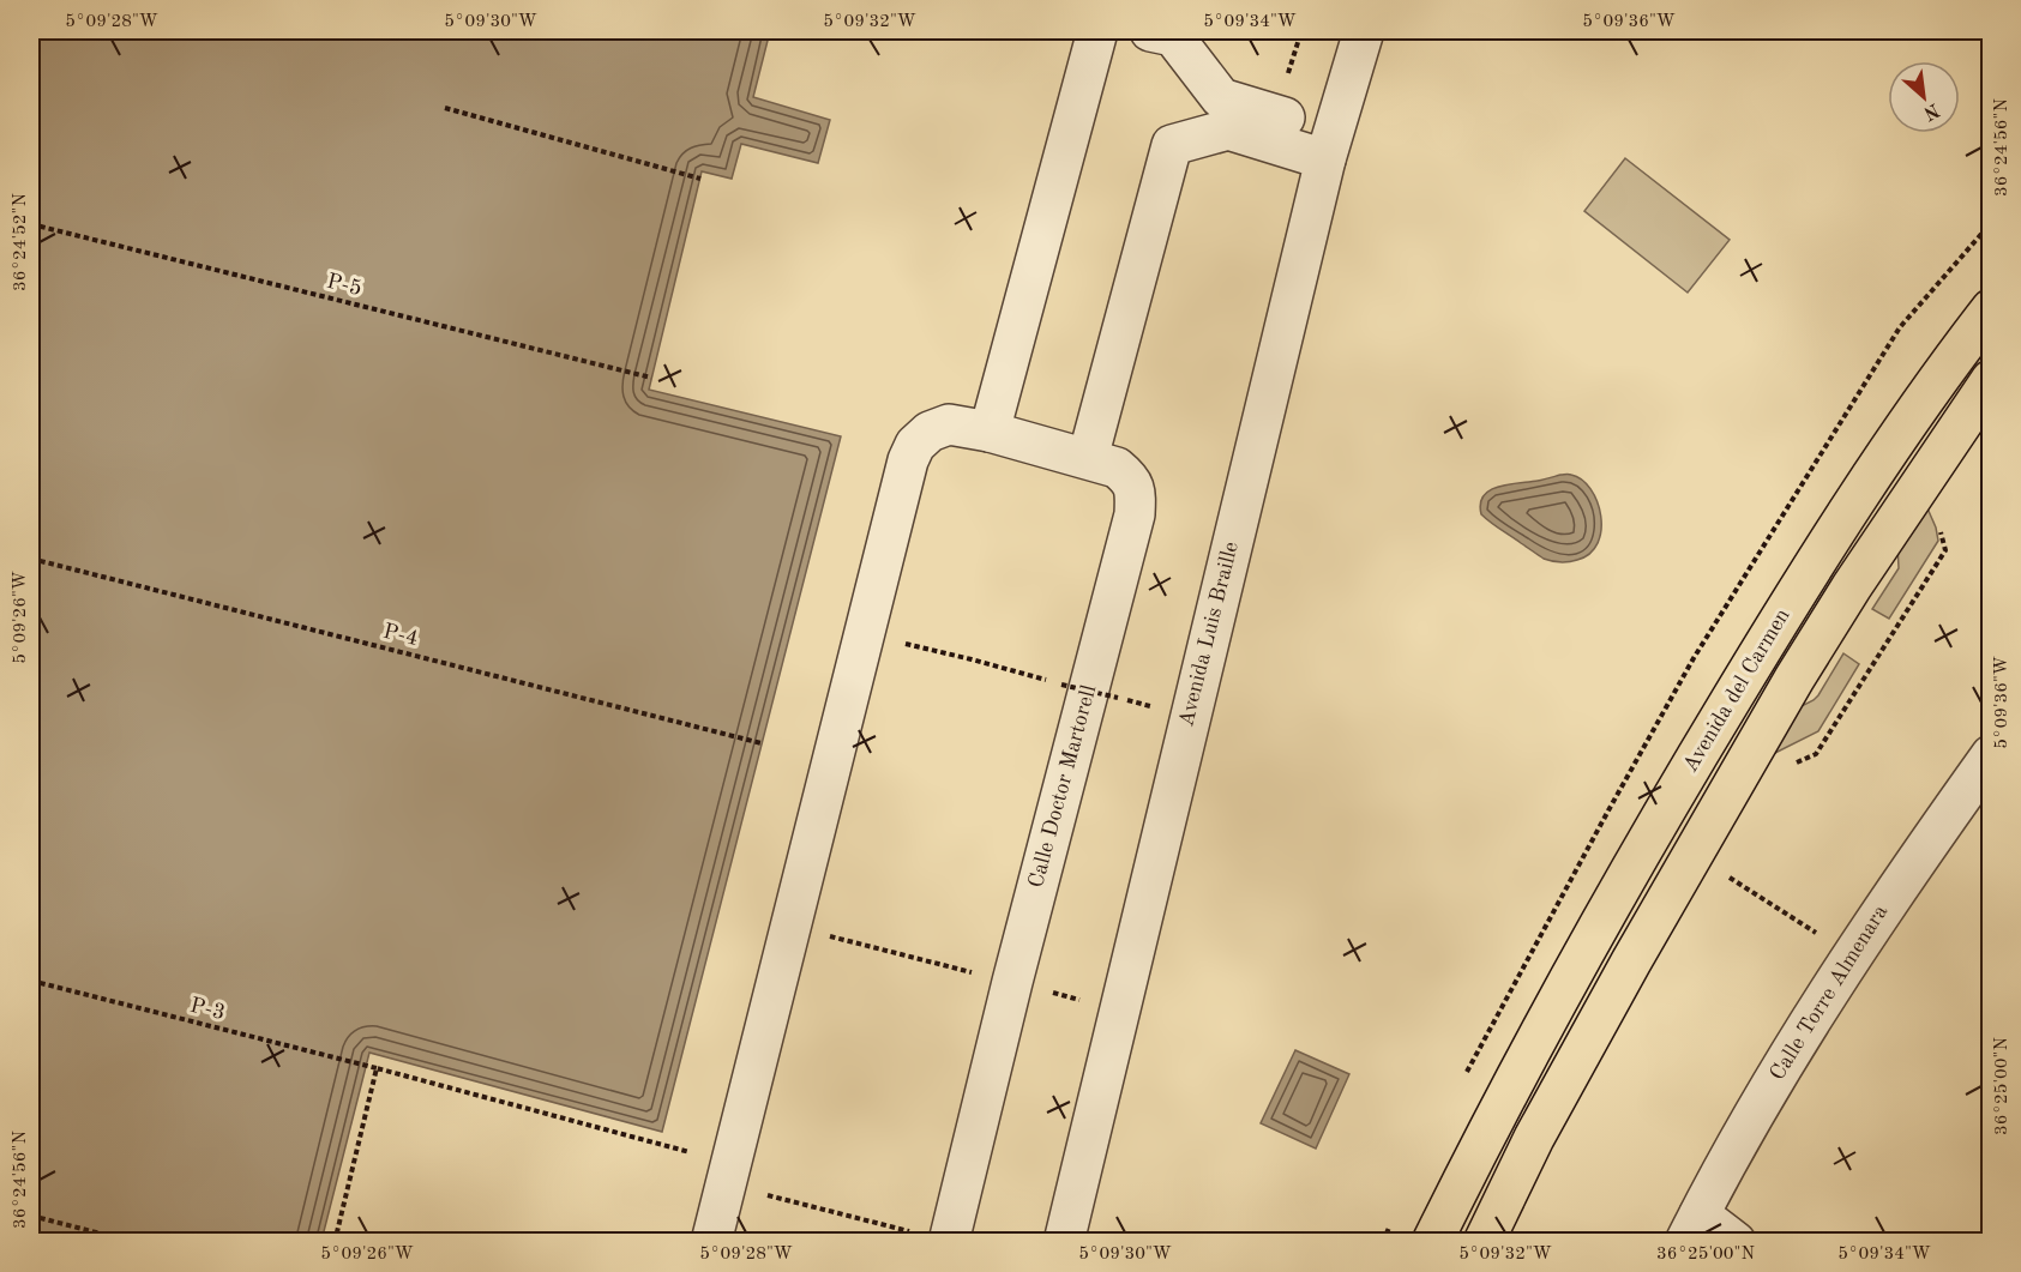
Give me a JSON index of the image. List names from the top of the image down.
{
  "streets": {
    "main road": ["Avenida del Carmen"],
    "street": ["Avenida Luis Braille", "Calle Doctor Martorell", "Calle Torre Almenara"],
    "path": ["P-5", "P-4", "P-3"]
  },
  "crossings": [
    ["Calle Doctor Martorell", "P-3"]
  ],
  "north": "bottom right",
  "coordinates": [
    "5°09'28\"W",
    "5°09'30\"W",
    "5°09'32\"W",
    "5°09'34\"W",
    "5°09'36\"W",
    "36°24'56\"N",
    "36°24'52\"N",
    "5°09'26\"W",
    "36°25'00\"N"
  ]
}
